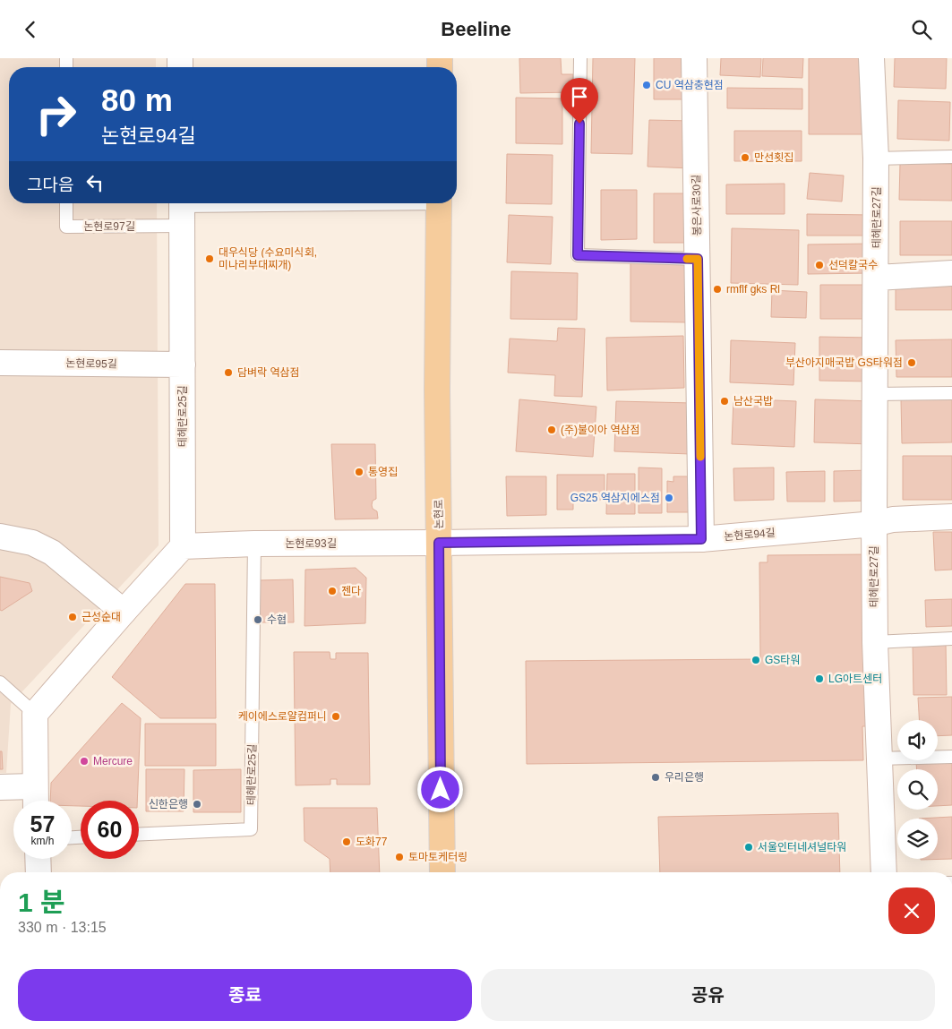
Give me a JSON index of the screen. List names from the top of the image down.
{
  "streets": {
    "main road": ["논현로"],
    "street": [
      "봉은사로30길",
      "테헤란로27길",
      "논현로95길",
      "테헤란로25길",
      "논현로94길",
      "논현로93길"
    ],
    "lane": ["논현로97길"]
  },
  "crossings": [
    ["봉은사로30길", "논현로94길"],
    ["테헤란로27길", "논현로94길"],
    ["논현로97길", "테헤란로25길"],
    ["논현로97길", "논현로"],
    ["논현로95길", "테헤란로25길"],
    ["테헤란로25길", "논현로"],
    ["테헤란로25길", "논현로93길"],
    ["논현로", "논현로94길"],
    ["논현로", "논현로93길"],
    ["논현로94길", "논현로93길"]
  ],
  "places": [
    "CU 역삼충현점",
    "만선횟집",
    "대우식당 (수요미식회, 미나리부대찌개)",
    "선덕칼국수",
    "rmflf gks Rl",
    "부산아지매국밥 GS타워점",
    "담벼락 역삼점",
    "남산국밥",
    "(주)불이아 역삼점",
    "통영집",
    "GS25 역삼지에스점",
    "젠다",
    "근성순대",
    "수협",
    "GS타워",
    "LG아트센터",
    "케이에스로얄컴퍼니",
    "Mercure",
    "우리은행",
    "신한은행",
    "도화77",
    "서울인터네셔널타워",
    "토마토케터링"
  ],
  "page": {
    "header": "Beeline",
    "turn": ["80 m", "논현로94길"],
    "then": "그다음",
    "speed": "57 km/h",
    "limit": "60",
    "heading": ["1 분", "330 m · 13:15"],
    "buttons": ["종료", "공유"]
  }
}
